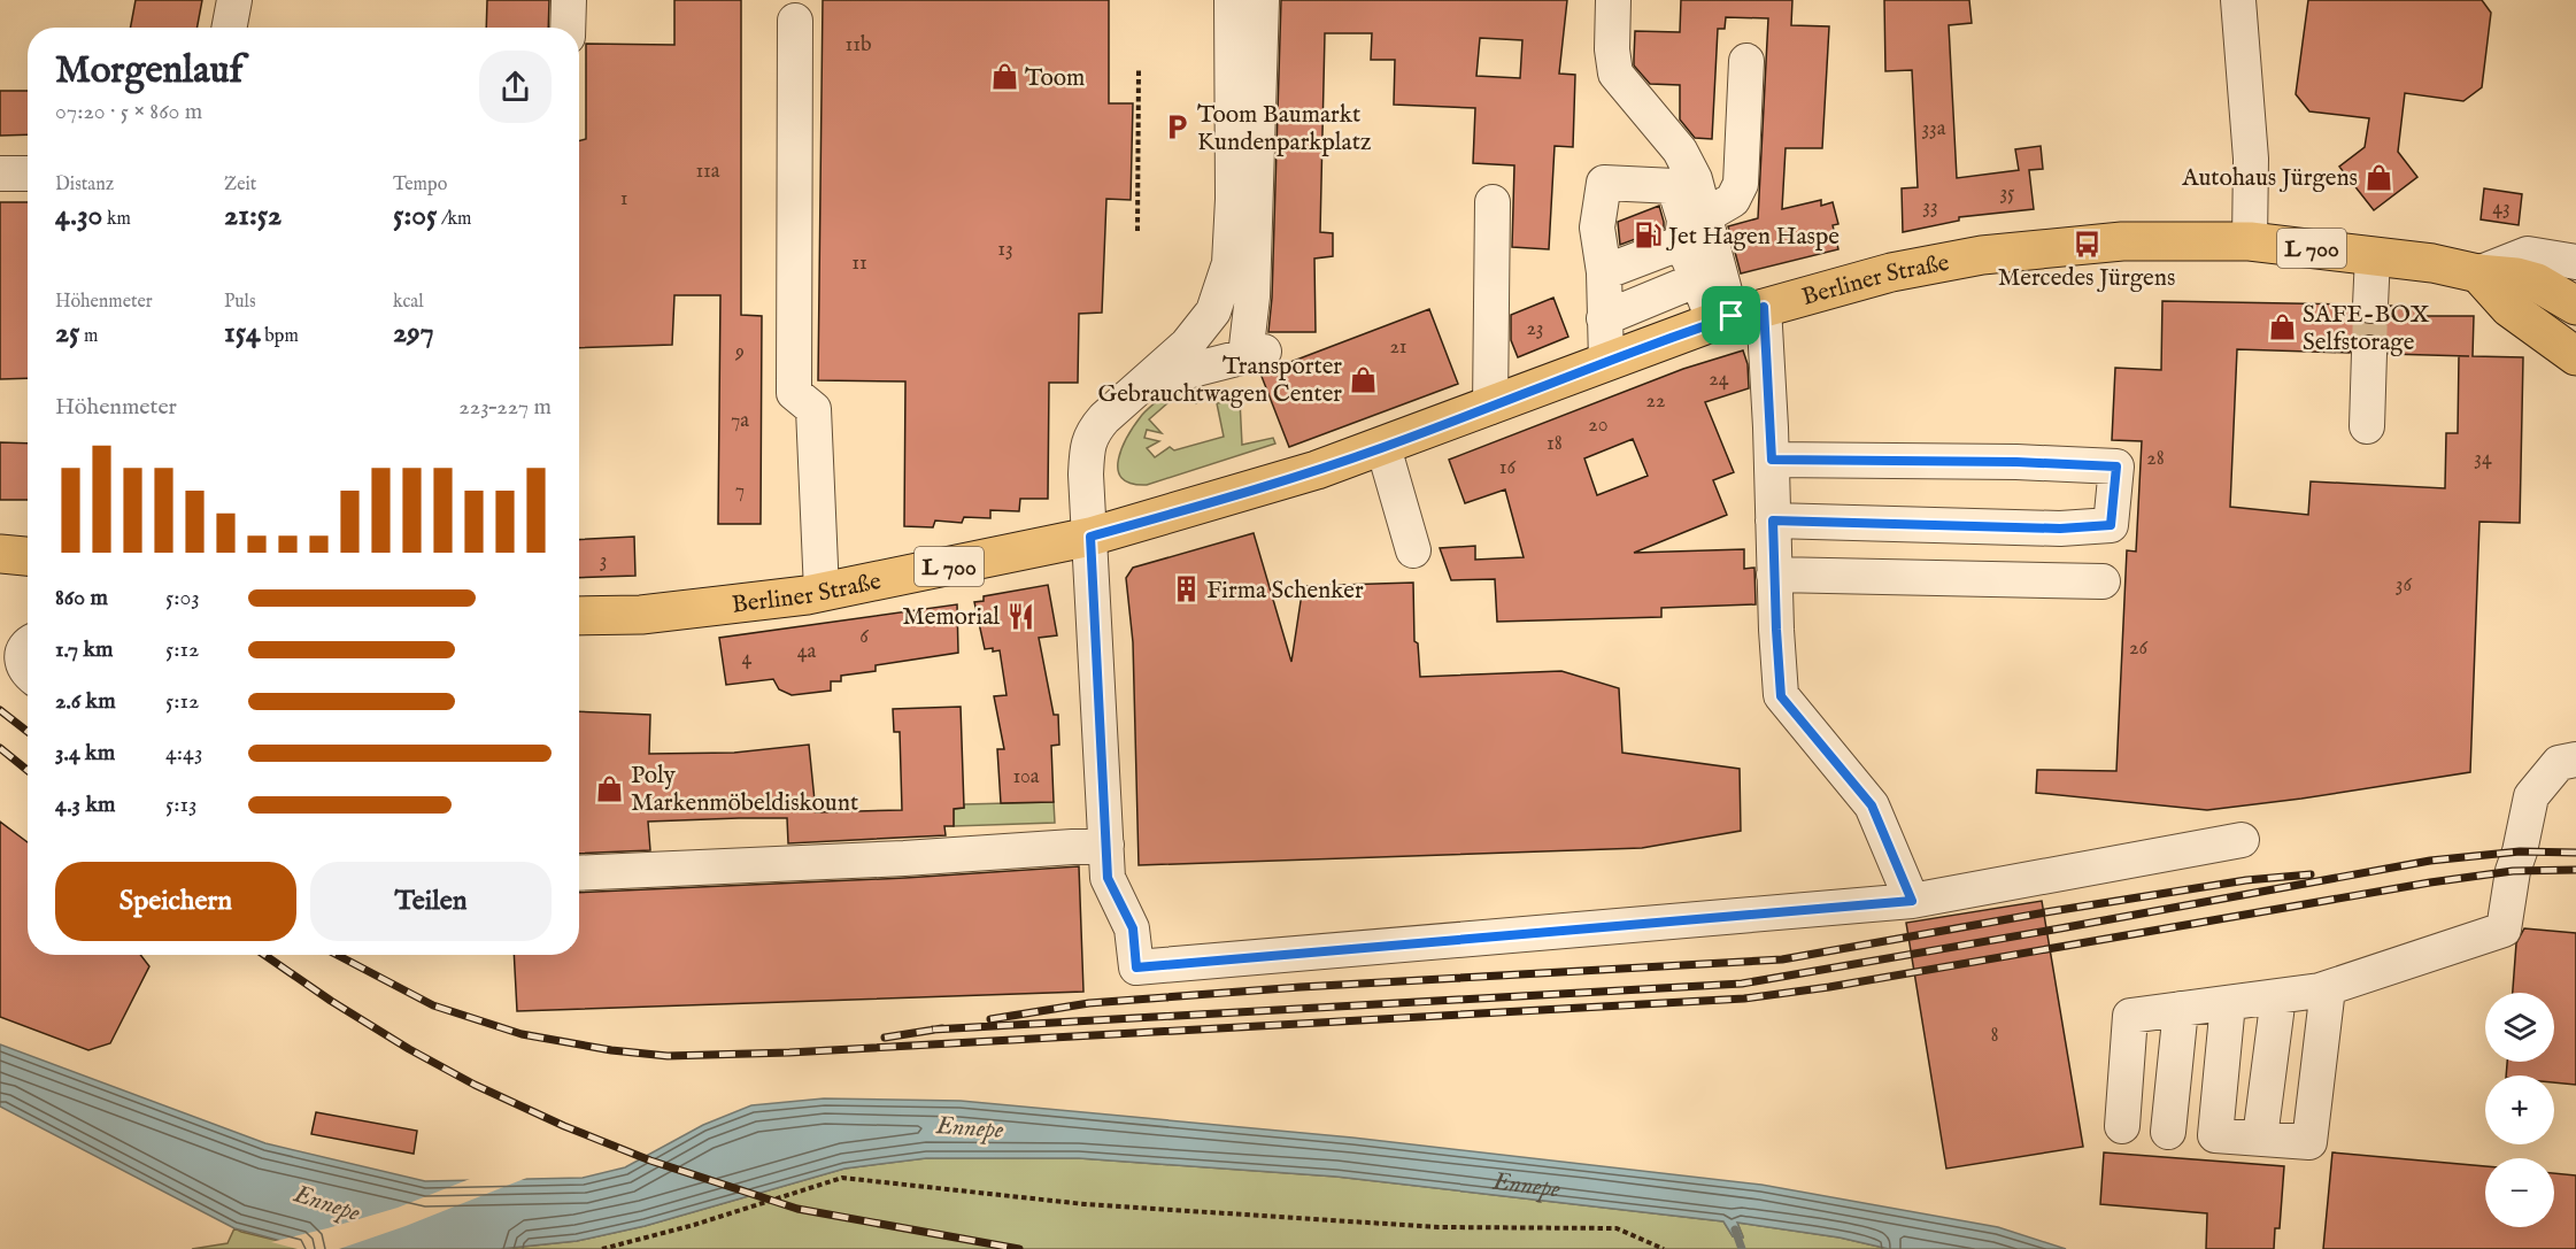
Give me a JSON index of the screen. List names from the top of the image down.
{
  "streets": {
    "main road": ["L 700", "Berliner Straße"]
  },
  "water": ["Ennepe"],
  "places": {
    "shop": [
      "Toom",
      "Autohaus Jürgens",
      "SAFE-BOX Selfstorage",
      "Transporter Gebrauchtwagen Center",
      "Poly Markenmöbeldiskount"
    ],
    "parking": ["Toom Baumarkt Kundenparkplatz"],
    "fuel station": ["Jet Hagen Haspe"],
    "bus stop": ["Mercedes Jürgens"],
    "building": ["Firma Schenker"],
    "restaurant": ["Memorial"]
  },
  "house_numbers": [
    "11b",
    "33a",
    "11a",
    "35",
    "1",
    "33",
    "43",
    "13",
    "11",
    "23",
    "21",
    "9",
    "24",
    "22",
    "7a",
    "20",
    "18",
    "28",
    "34",
    "16",
    "7",
    "3",
    "36",
    "6",
    "26",
    "4a",
    "4",
    "10a",
    "8"
  ],
  "page": {
    "heading": ["Morgenlauf", "07:20 · 5 × 860 m"],
    "stats": [
      ["Distanz", "4.30 km"],
      ["Zeit", "21:52"],
      ["Tempo", "5:05 /km"],
      ["Höhenmeter", "25 m"],
      ["Puls", "154 bpm"],
      ["kcal", "297"]
    ],
    "chart": ["Höhenmeter", "223–227 m"],
    "list": [
      {
        "name": "860 m",
        "note": "5:03"
      },
      {
        "name": "1.7 km",
        "note": "5:12"
      },
      {
        "name": "2.6 km",
        "note": "5:12"
      },
      {
        "name": "3.4 km",
        "note": "4:43"
      },
      {
        "name": "4.3 km",
        "note": "5:13"
      }
    ],
    "buttons": ["Speichern", "Teilen"],
    "map_buttons": ["+", "−"]
  }
}
